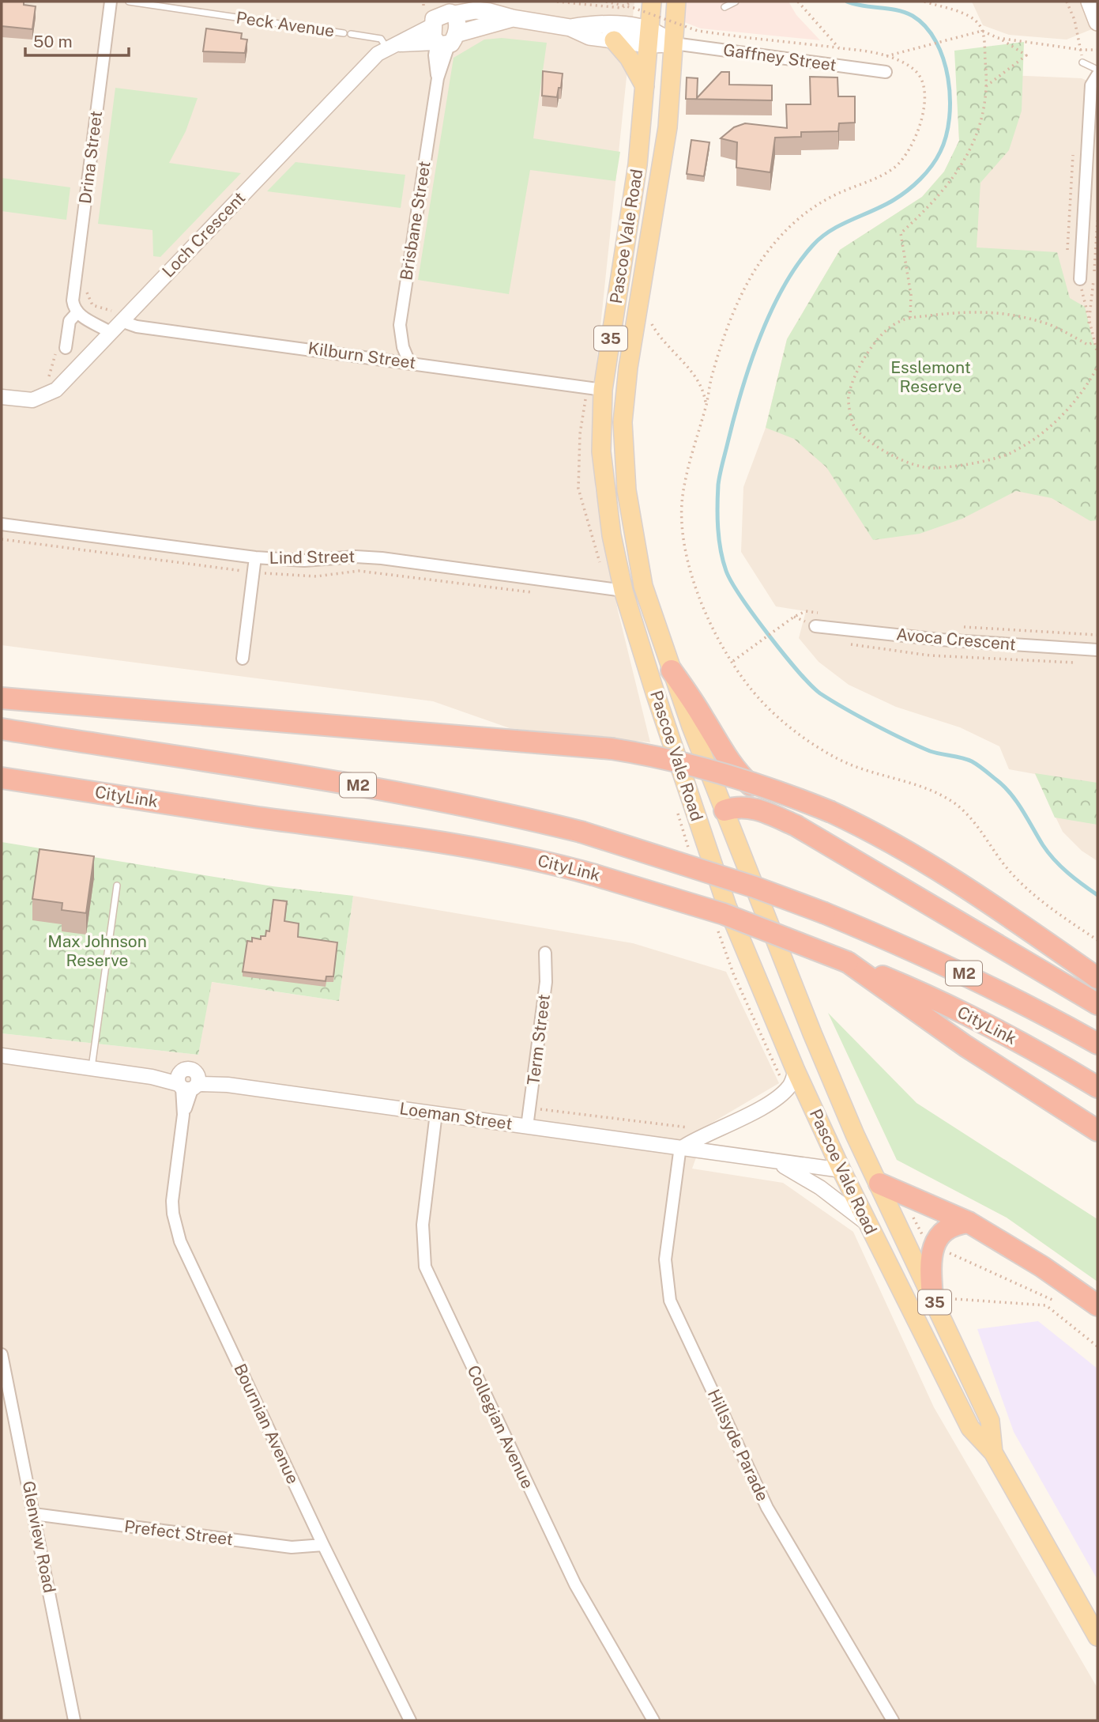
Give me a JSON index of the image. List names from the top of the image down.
{
  "streets": {
    "highway": ["M2", "CityLink"],
    "main road": ["Pascoe Vale Road", "35"],
    "street": [
      "Gaffney Street",
      "Drina Street",
      "Brisbane Street",
      "Loch Crescent",
      "Kilburn Street",
      "Lind Street",
      "Avoca Crescent",
      "Term Street",
      "Loeman Street",
      "Bournian Avenue",
      "Collegian Avenue",
      "Hillsyde Parade",
      "Prefect Street",
      "Glenview Road"
    ],
    "lane": ["Peck Avenue"]
  },
  "crossings": [
    ["Peck Avenue", "Loch Crescent"],
    ["Gaffney Street", "Pascoe Vale Road"],
    ["Brisbane Street", "Kilburn Street"],
    ["Loch Crescent", "Kilburn Street"],
    ["Pascoe Vale Road", "Kilburn Street"],
    ["Pascoe Vale Road", "Lind Street"],
    ["Pascoe Vale Road", "Loeman Street"],
    ["Term Street", "Loeman Street"],
    ["Loeman Street", "Bournian Avenue"],
    ["Loeman Street", "Collegian Avenue"],
    ["Loeman Street", "Hillsyde Parade"],
    ["Bournian Avenue", "Prefect Street"],
    ["Prefect Street", "Glenview Road"]
  ],
  "parks": ["Esslemont Reserve", "Max Johnson Reserve"],
  "scale_bar": "50 m"
}
